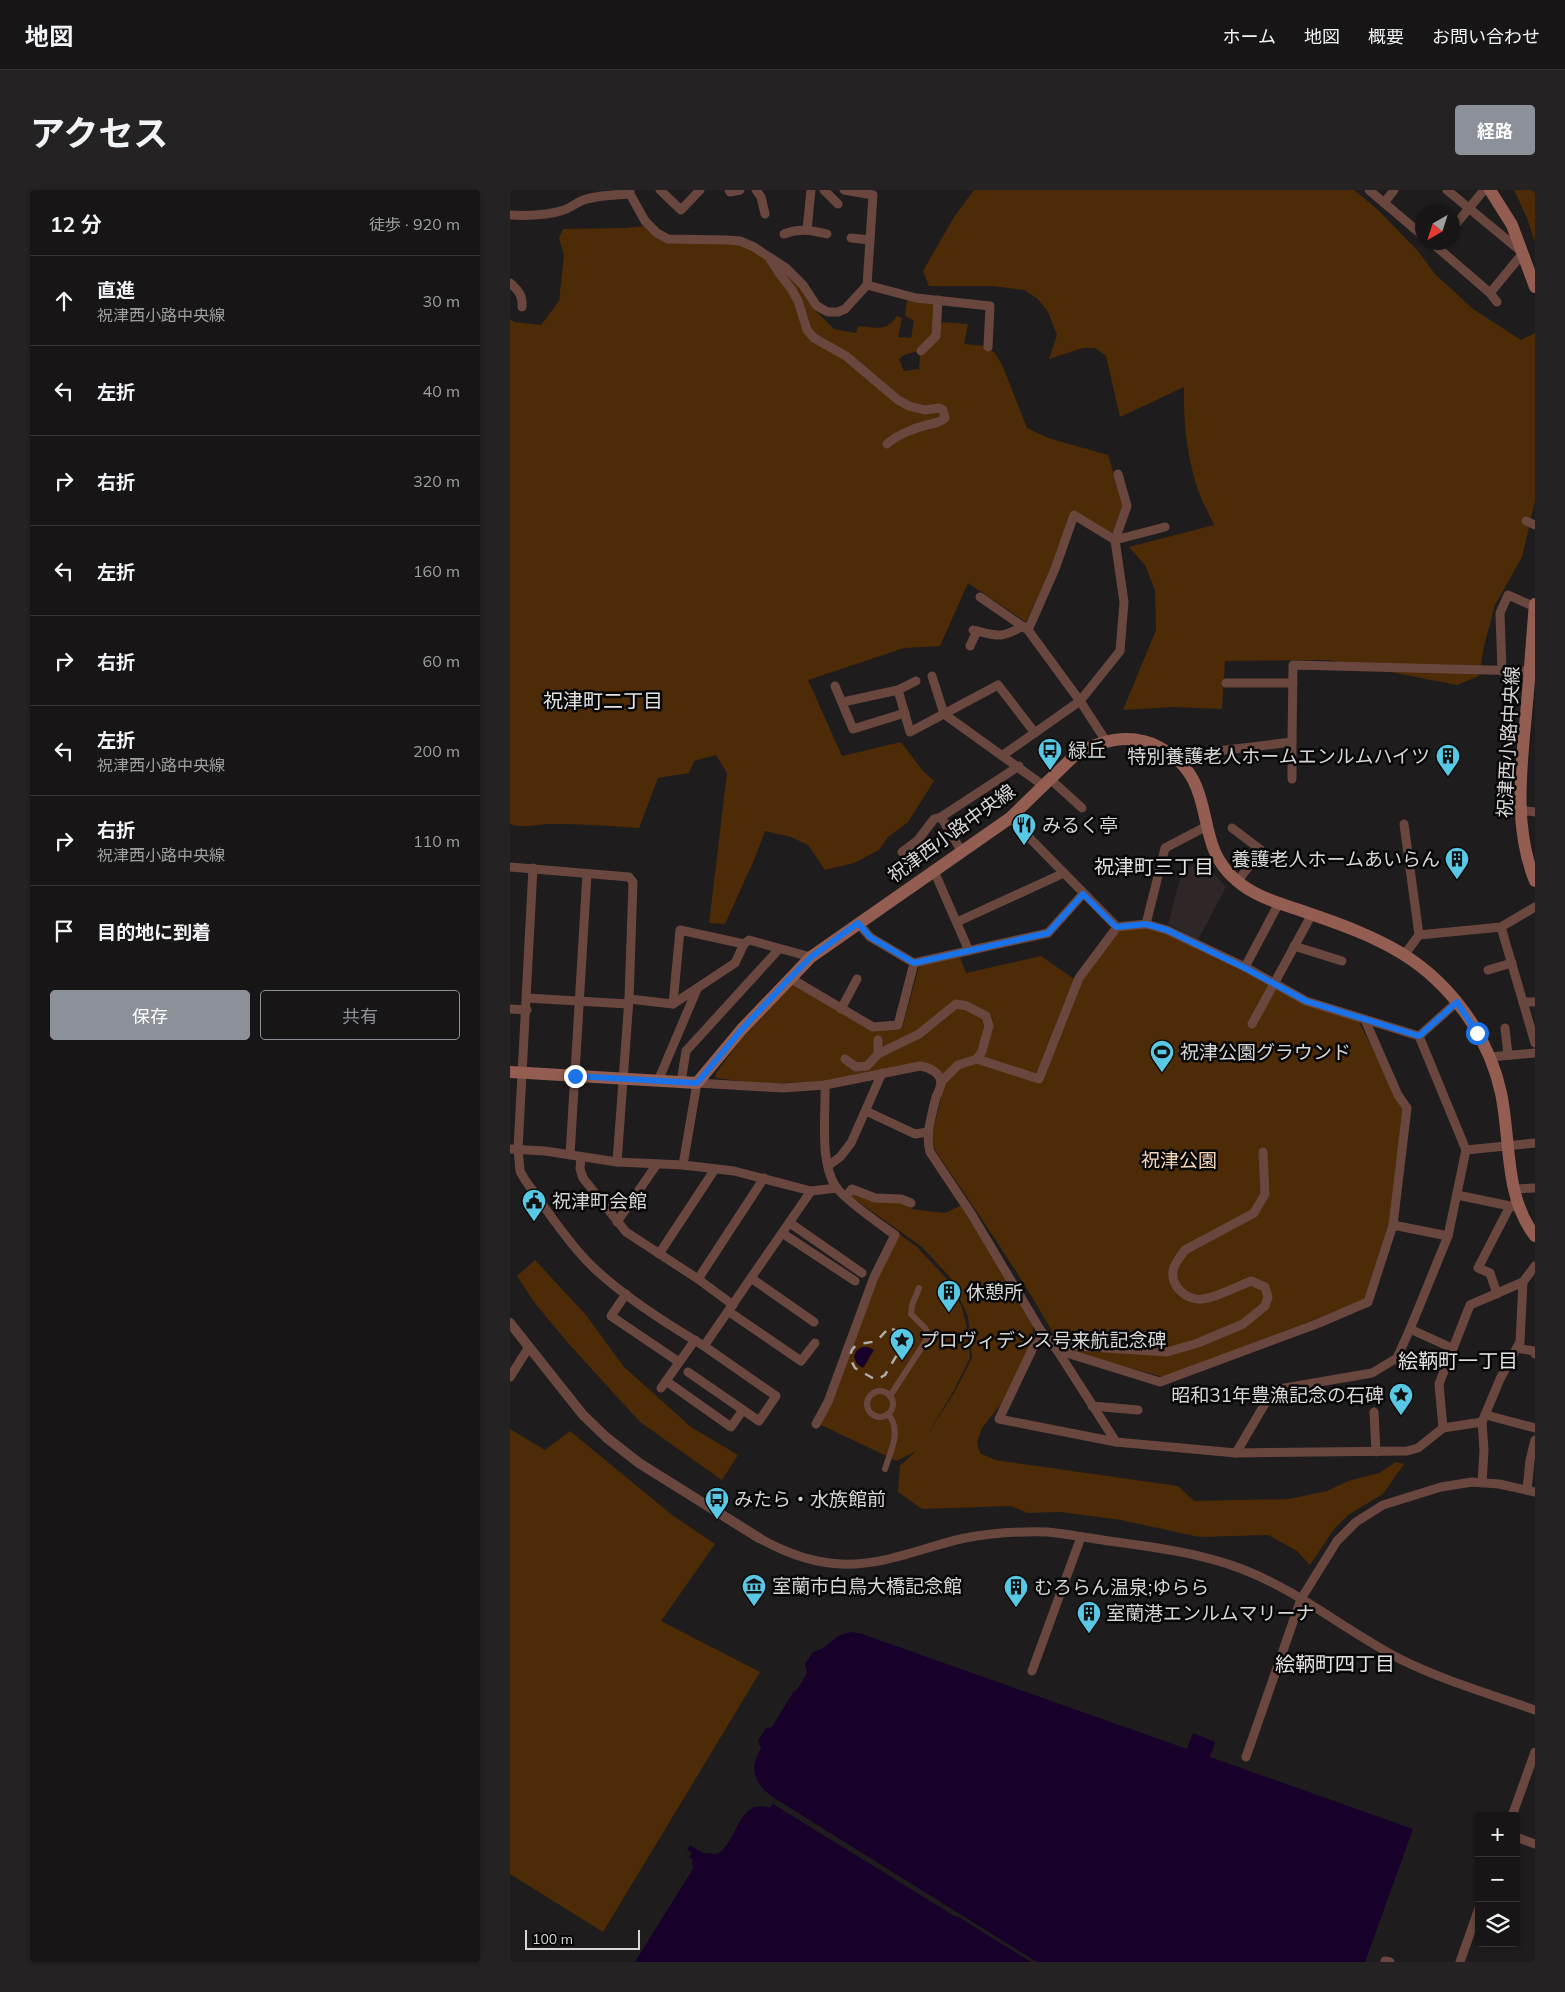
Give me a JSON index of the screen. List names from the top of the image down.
{
  "streets": {
    "main road": ["祝津西小路中央線"]
  },
  "districts": [
    "祝津町二丁目",
    "祝津町三丁目",
    "絵鞆町一丁目",
    "絵鞆町四丁目"
  ],
  "parks": ["祝津公園"],
  "places": {
    "bus stop": ["緑丘", "みたら・水族館前"],
    "building": [
      "特別養護老人ホームエンルムハイツ",
      "養護老人ホームあいらん",
      "休憩所",
      "むろらん温泉;ゆらら",
      "室蘭港エンルムマリーナ"
    ],
    "restaurant": ["みるく亭"],
    "sports": ["祝津公園グラウンド"],
    "public building": ["祝津町会館"],
    "place": ["プロヴィデンス号来航記念碑", "昭和31年豊漁記念の石碑"],
    "museum": ["室蘭市白鳥大橋記念館"]
  },
  "scale_bar": "100 m",
  "north": "bottom left",
  "page": {
    "header": "地図",
    "nav": [
      "ホーム",
      "地図",
      "概要",
      "お問い合わせ"
    ],
    "title": "アクセス",
    "buttons": [
      "経路",
      ["保存", "共有"]
    ],
    "heading": ["12 分", "徒歩 · 920 m"],
    "list": [
      ["直進", "祝津西小路中央線", "30 m"],
      ["左折", "40 m"],
      ["右折", "320 m"],
      ["左折", "160 m"],
      ["右折", "60 m"],
      ["左折", "祝津西小路中央線", "200 m"],
      ["右折", "祝津西小路中央線", "110 m"],
      "目的地に到着"
    ],
    "map_buttons": ["+", "−"],
    "scale": "100 m"
  }
}
